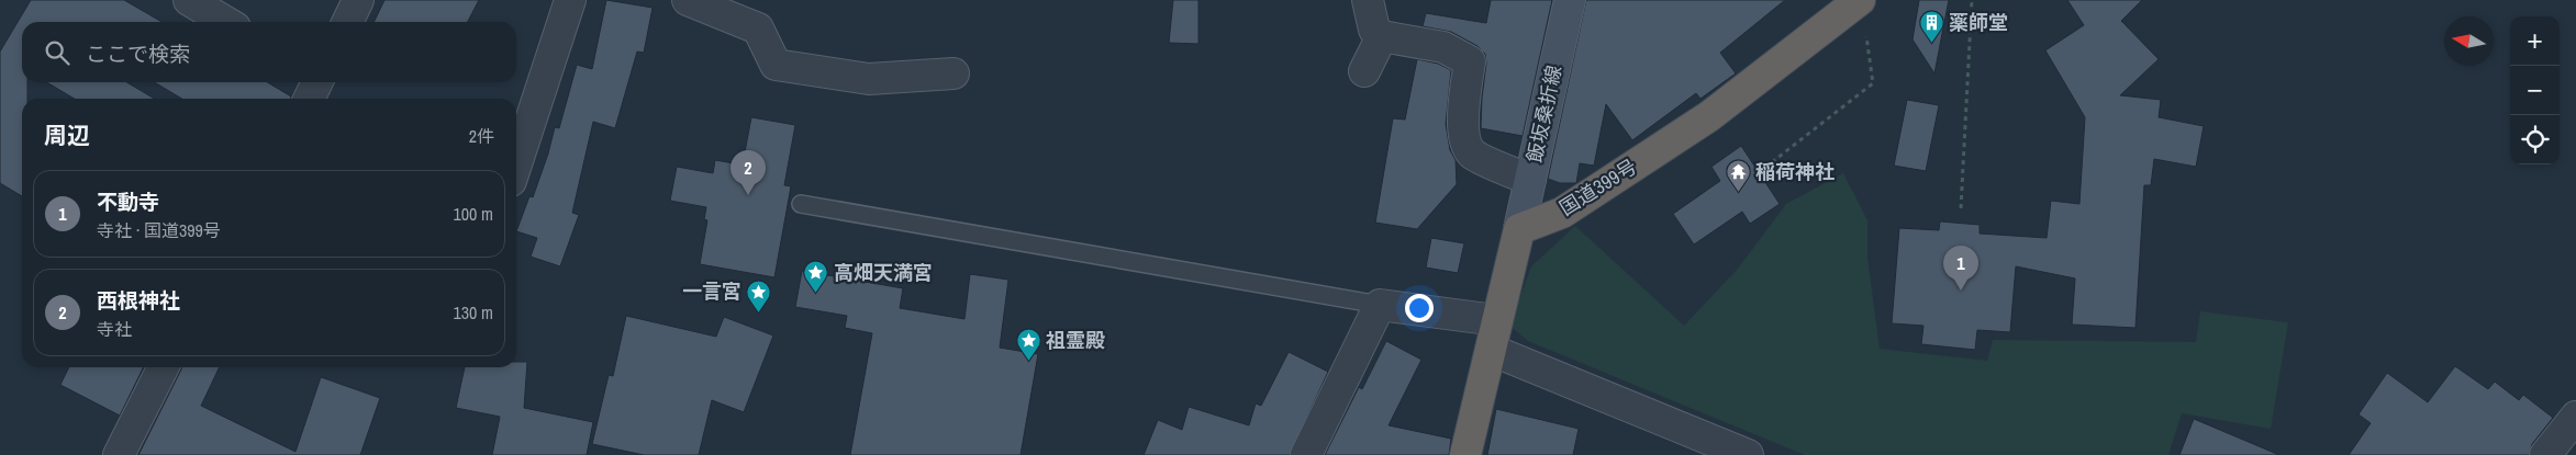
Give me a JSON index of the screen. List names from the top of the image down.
{
  "streets": {
    "highway": ["国道399号"],
    "main road": ["飯坂桑折線"]
  },
  "crossings": [
    ["飯坂桑折線", "国道399号"]
  ],
  "places": {
    "building": ["薬師堂"],
    "temple": ["稲荷神社"],
    "place": ["高畑天満宮", "一言宮", "祖霊殿"]
  },
  "north": "left",
  "page": {
    "map_buttons": ["+", "−"],
    "search": "ここで検索",
    "heading": ["周辺", "2件"],
    "pins": ["2", "1"],
    "list": [
      {
        "mark": "1",
        "name": "不動寺",
        "note": "寺社 · 国道399号",
        "value": "100 m"
      },
      {
        "mark": "2",
        "name": "西根神社",
        "note": "寺社",
        "value": "130 m"
      }
    ]
  }
}
